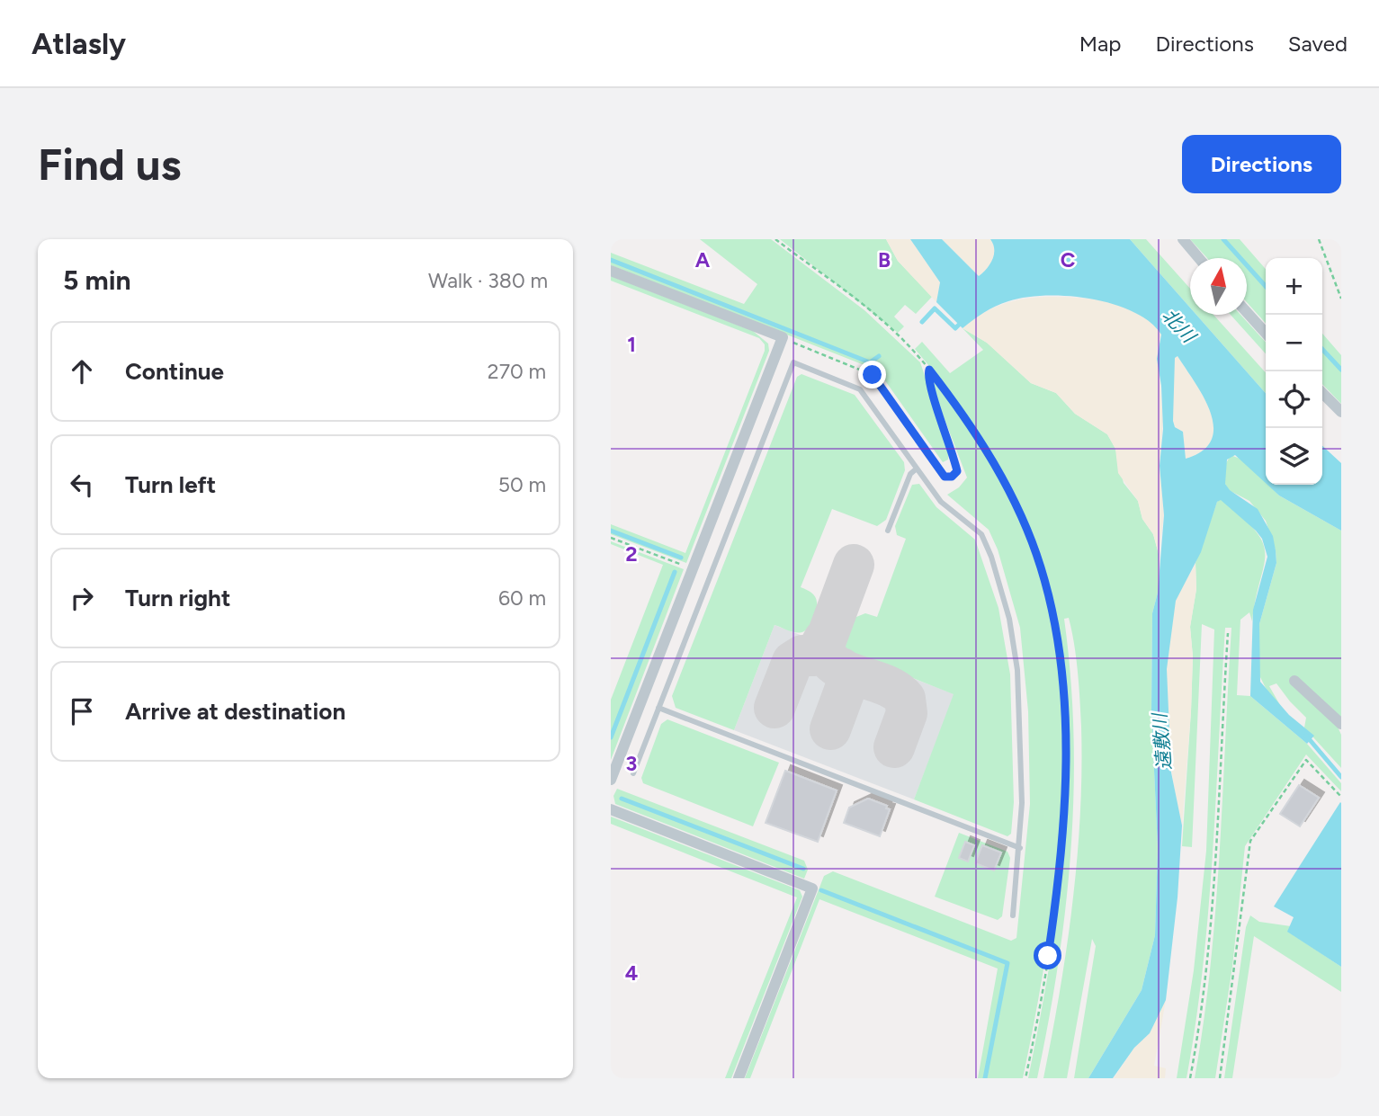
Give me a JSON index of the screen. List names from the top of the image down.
{
  "water": ["北川", "遠敷川"],
  "north": "top",
  "page": {
    "header": "Atlasly",
    "nav": ["Map", "Directions", "Saved"],
    "buttons": "Directions",
    "title": "Find us",
    "heading": ["5 min", "Walk · 380 m"],
    "map_buttons": ["+", "−"],
    "list": [
      ["Continue", "270 m"],
      ["Turn left", "50 m"],
      ["Turn right", "60 m"],
      "Arrive at destination"
    ]
  },
  "grid": {
    "columns": ["A", "B", "C"],
    "rows": [
      "1",
      "2",
      "3",
      "4"
    ]
  }
}
